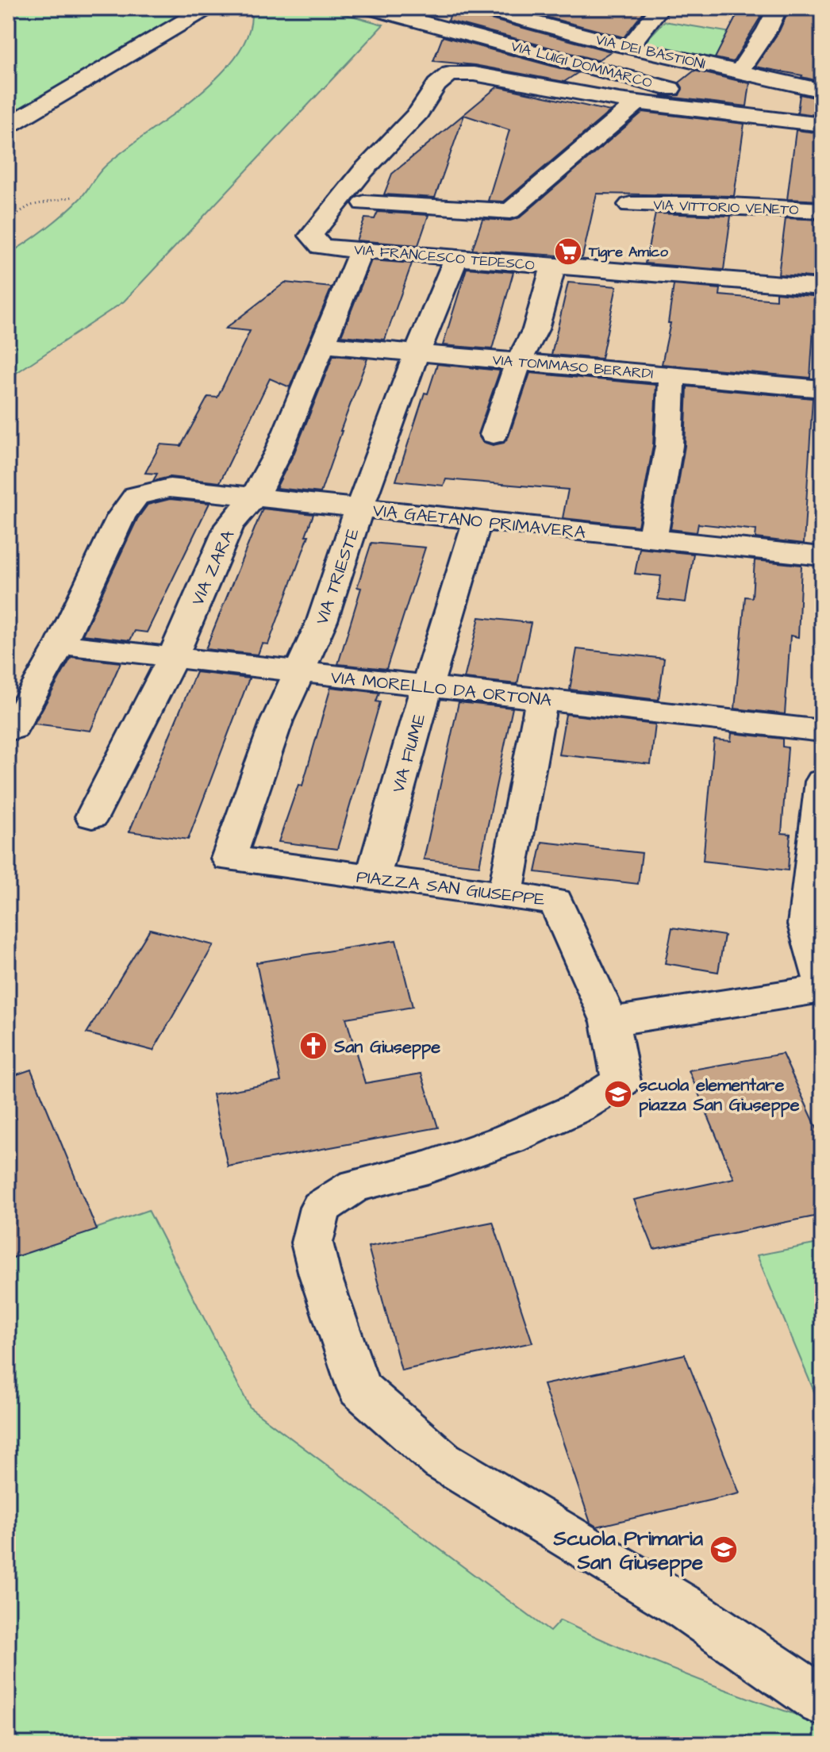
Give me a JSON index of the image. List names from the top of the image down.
{
  "streets": {
    "street": [
      "VIA DEI BASTIONI",
      "VIA LUIGI DOMMARCO",
      "VIA VITTORIO VENETO",
      "VIA FRANCESCO TEDESCO",
      "VIA TOMMASO BERARDI",
      "VIA GAETANO PRIMAVERA",
      "VIA ZARA",
      "VIA TRIESTE",
      "VIA MORELLO DA ORTONA",
      "VIA FIUME",
      "PIAZZA SAN GIUSEPPE"
    ]
  },
  "crossings": [
    ["VIA FRANCESCO TEDESCO", "VIA ZARA"],
    ["VIA FRANCESCO TEDESCO", "VIA TRIESTE"],
    ["VIA TOMMASO BERARDI", "VIA ZARA"],
    ["VIA TOMMASO BERARDI", "VIA TRIESTE"],
    ["VIA GAETANO PRIMAVERA", "VIA ZARA"],
    ["VIA GAETANO PRIMAVERA", "VIA TRIESTE"],
    ["VIA GAETANO PRIMAVERA", "VIA MORELLO DA ORTONA"],
    ["VIA GAETANO PRIMAVERA", "VIA FIUME"],
    ["VIA ZARA", "VIA MORELLO DA ORTONA"],
    ["VIA TRIESTE", "VIA MORELLO DA ORTONA"],
    ["VIA TRIESTE", "PIAZZA SAN GIUSEPPE"],
    ["VIA MORELLO DA ORTONA", "VIA FIUME"],
    ["VIA FIUME", "PIAZZA SAN GIUSEPPE"]
  ],
  "places": {
    "supermarket": ["Tigre Amico"],
    "church": ["San Giuseppe"],
    "school or university": ["scuola elementare piazza San Giuseppe", "Scuola Primaria San Giuseppe"]
  }
}
